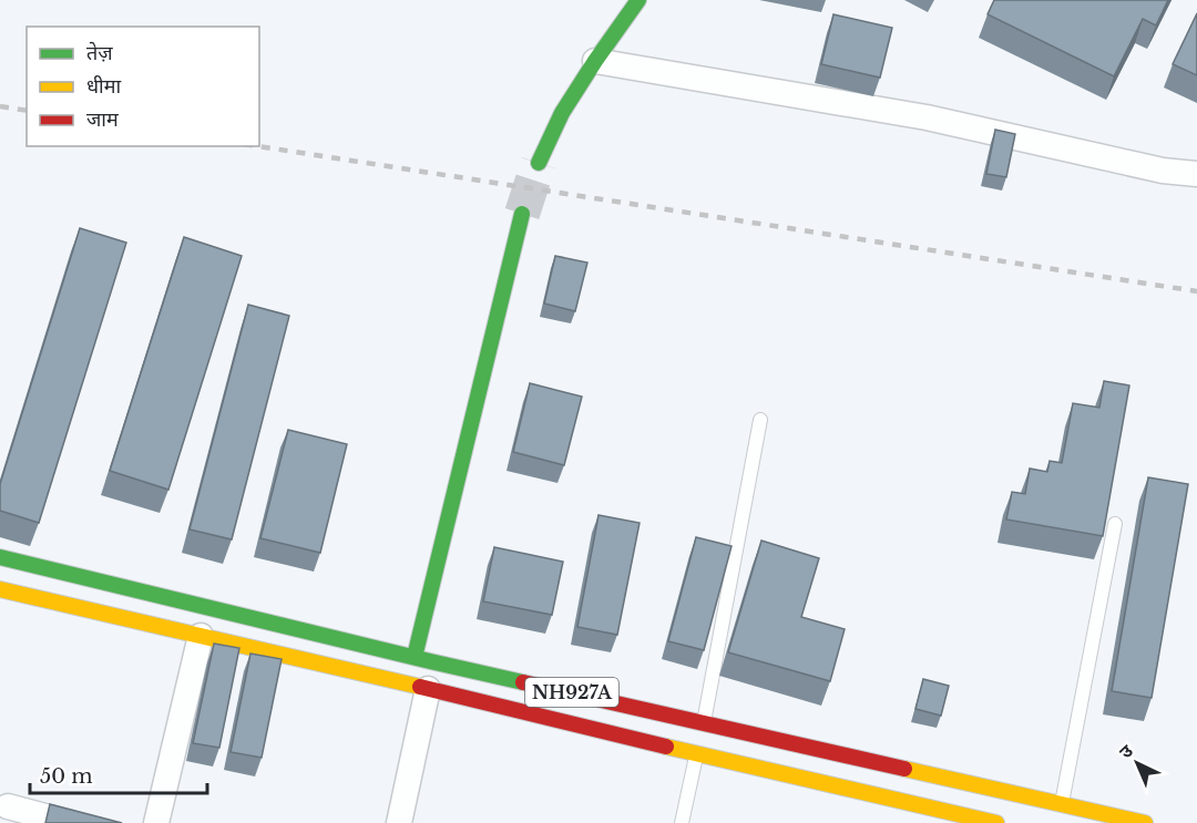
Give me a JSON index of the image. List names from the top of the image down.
{
  "streets": {
    "main road": ["NH927A"]
  },
  "legend": ["तेज़", "धीमा", "जाम"],
  "scale_bar": "50 m",
  "north": "top left"
}
